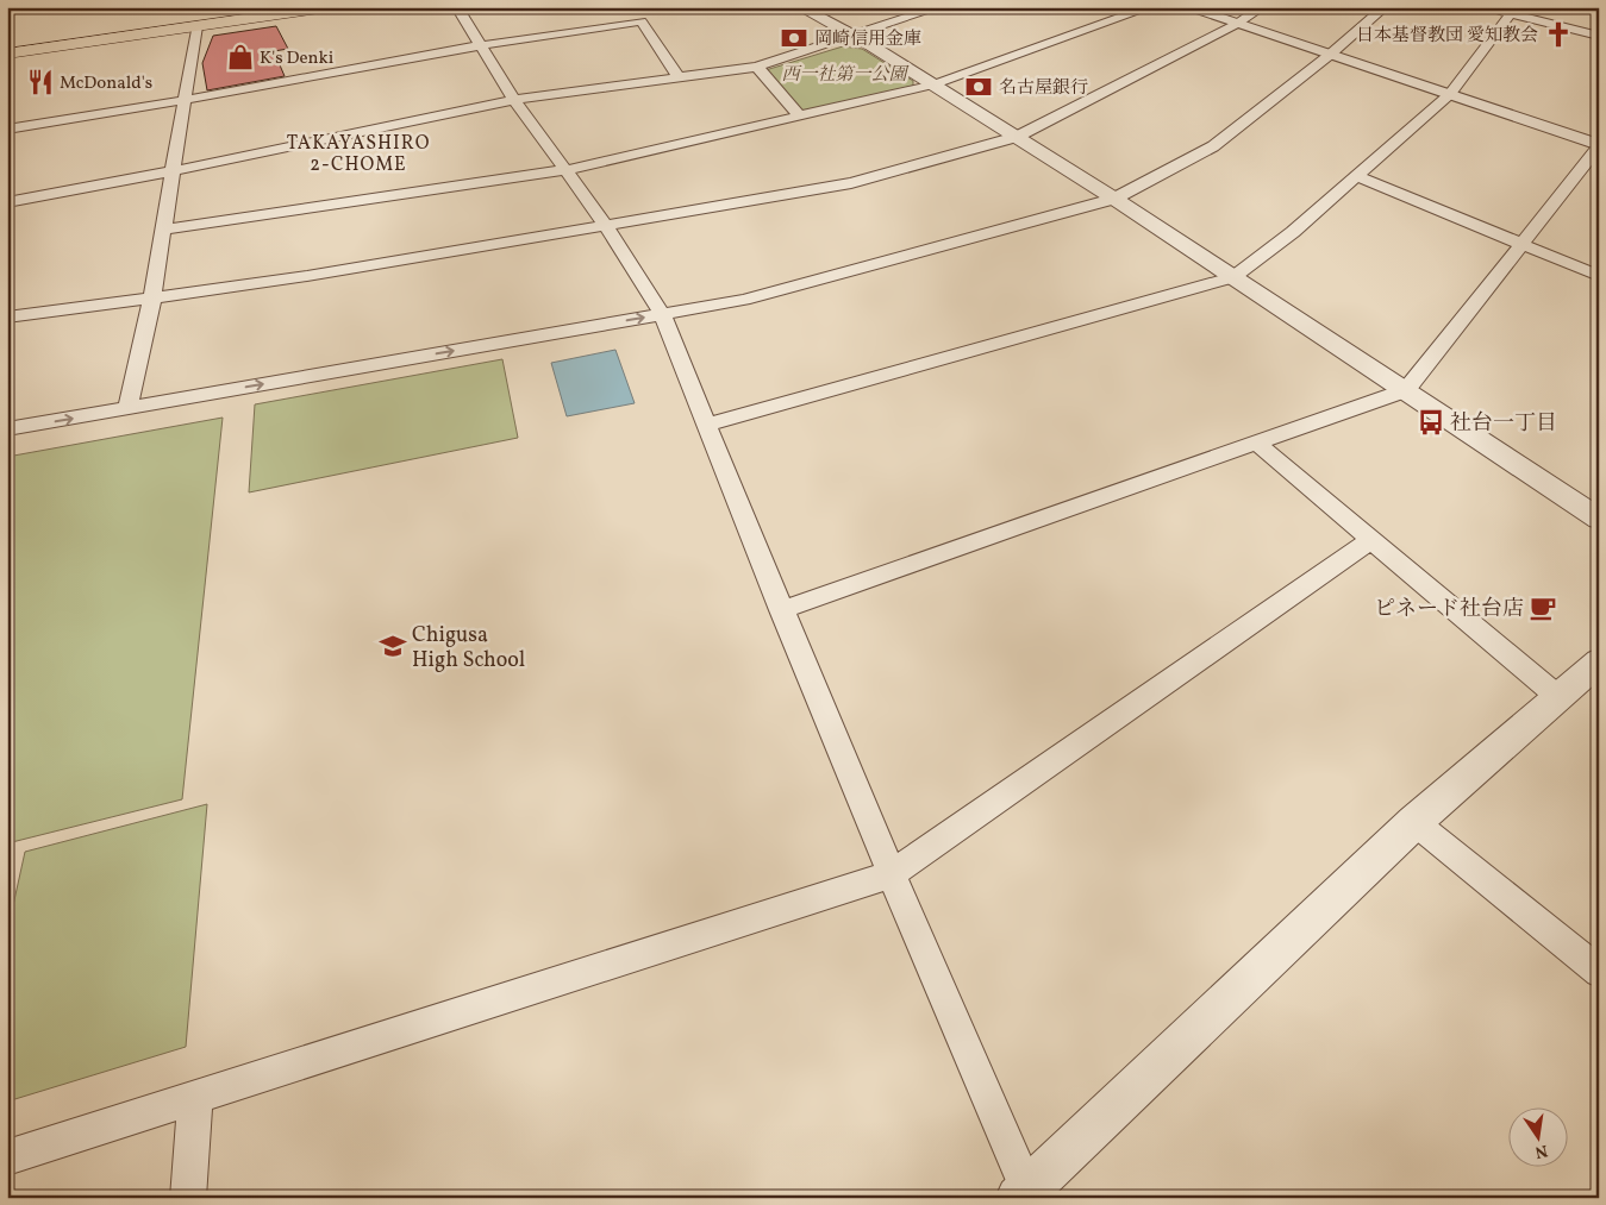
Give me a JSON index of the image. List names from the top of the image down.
{
  "districts": ["TAKAYASHIRO 2-CHOME"],
  "parks": ["西一社第一公園"],
  "places": {
    "church": ["日本基督教団 愛知教会"],
    "bank": ["岡崎信用金庫", "名古屋銀行"],
    "shop": ["K's Denki"],
    "restaurant": ["McDonald's"],
    "bus stop": ["社台一丁目"],
    "cafe": ["ピネード社台店"],
    "school or university": ["Chigusa High School"]
  },
  "north": "bottom"
}
